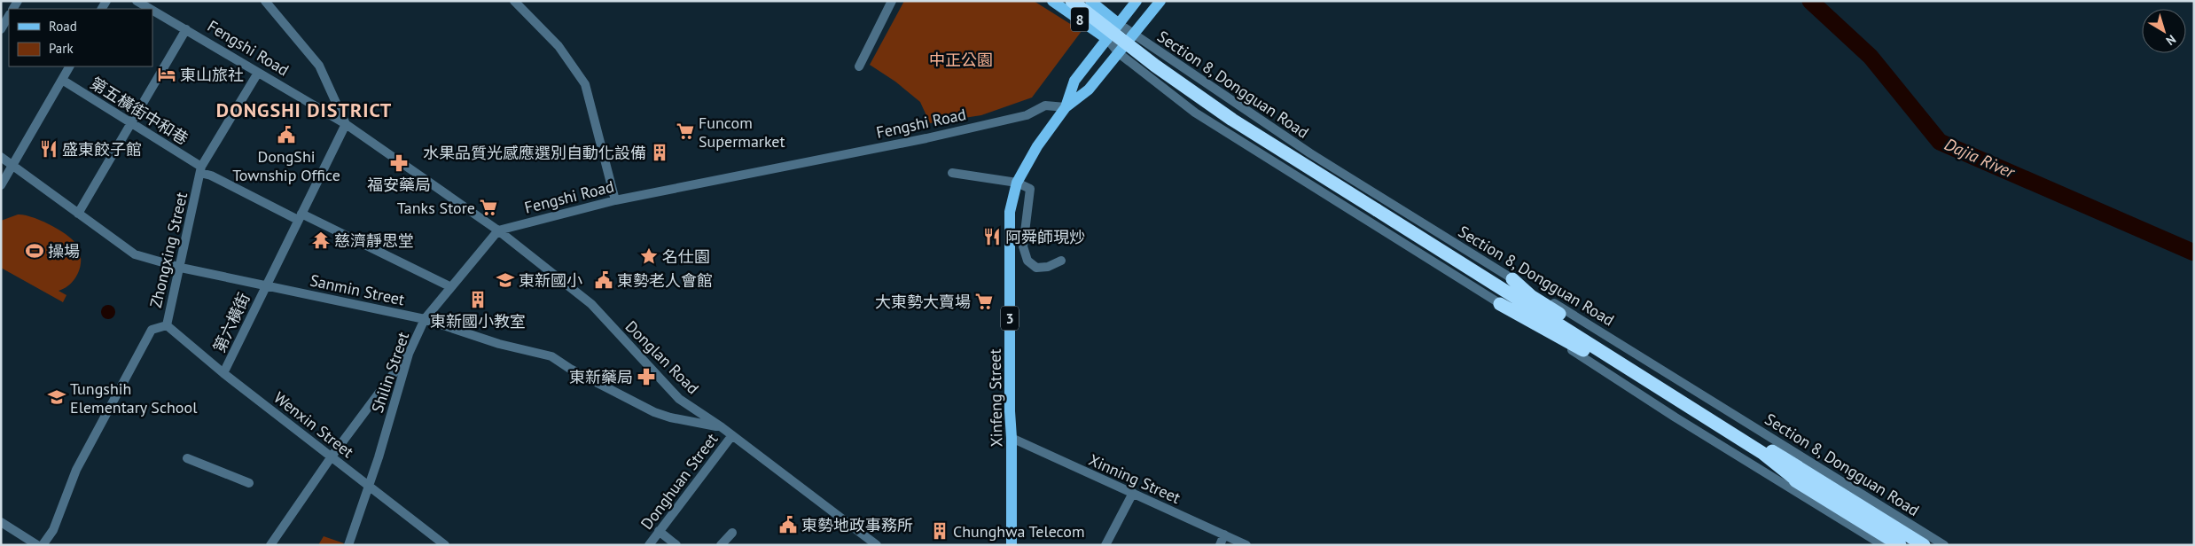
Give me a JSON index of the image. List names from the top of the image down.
{
  "streets": {
    "main road": ["8", "3", "Xinfeng Street"],
    "street": [
      "Fengshi Road",
      "Section 8, Dongguan Road",
      "第五橫街中和巷",
      "Zhongxing Street",
      "Sanmin Street",
      "第六橫街",
      "Donglan Road",
      "Shilin Street",
      "Wenxin Street",
      "Xinning Street",
      "Donghuan Street"
    ]
  },
  "crossings": [
    ["8", "Section 8, Dongguan Road"],
    ["8", "3"],
    ["Fengshi Road", "Zhongxing Street"],
    ["Fengshi Road", "3"],
    ["Fengshi Road", "第六橫街"],
    ["Fengshi Road", "Donglan Road"],
    ["Fengshi Road", "Shilin Street"],
    ["Fengshi Road", "Xinfeng Street"],
    ["Section 8, Dongguan Road", "3"],
    ["第五橫街中和巷", "Zhongxing Street"],
    ["第五橫街中和巷", "第六橫街"],
    ["第五橫街中和巷", "Shilin Street"],
    ["Zhongxing Street", "Sanmin Street"],
    ["Zhongxing Street", "Wenxin Street"],
    ["Sanmin Street", "第六橫街"],
    ["Sanmin Street", "Donglan Road"],
    ["Sanmin Street", "Shilin Street"],
    ["3", "Xinfeng Street"],
    ["第六橫街", "Wenxin Street"],
    ["Donglan Road", "Shilin Street"],
    ["Donglan Road", "Donghuan Street"],
    ["Shilin Street", "Wenxin Street"],
    ["Xinfeng Street", "Xinning Street"]
  ],
  "districts": ["DONGSHI DISTRICT"],
  "water": ["Dajia River"],
  "parks": ["中正公園"],
  "places": {
    "hotel": ["東山旅社"],
    "supermarket": ["Funcom Supermarket", "Tanks Store", "大東勢大賣場"],
    "public building": ["DongShi Township Office", "東勢老人會館", "東勢地政事務所"],
    "restaurant": ["盛東餃子館", "阿舜師現炒"],
    "building": ["水果品質光感應選別自動化設備", "東新國小教室", "Chunghwa Telecom"],
    "pharmacy": ["福安藥局", "東新藥局"],
    "temple": ["慈濟靜思堂"],
    "sports": ["操場"],
    "place": ["名仕園"],
    "school or university": ["東新國小", "Tungshih Elementary School"]
  },
  "legend": ["Road", "Park"],
  "north": "bottom right"
}
